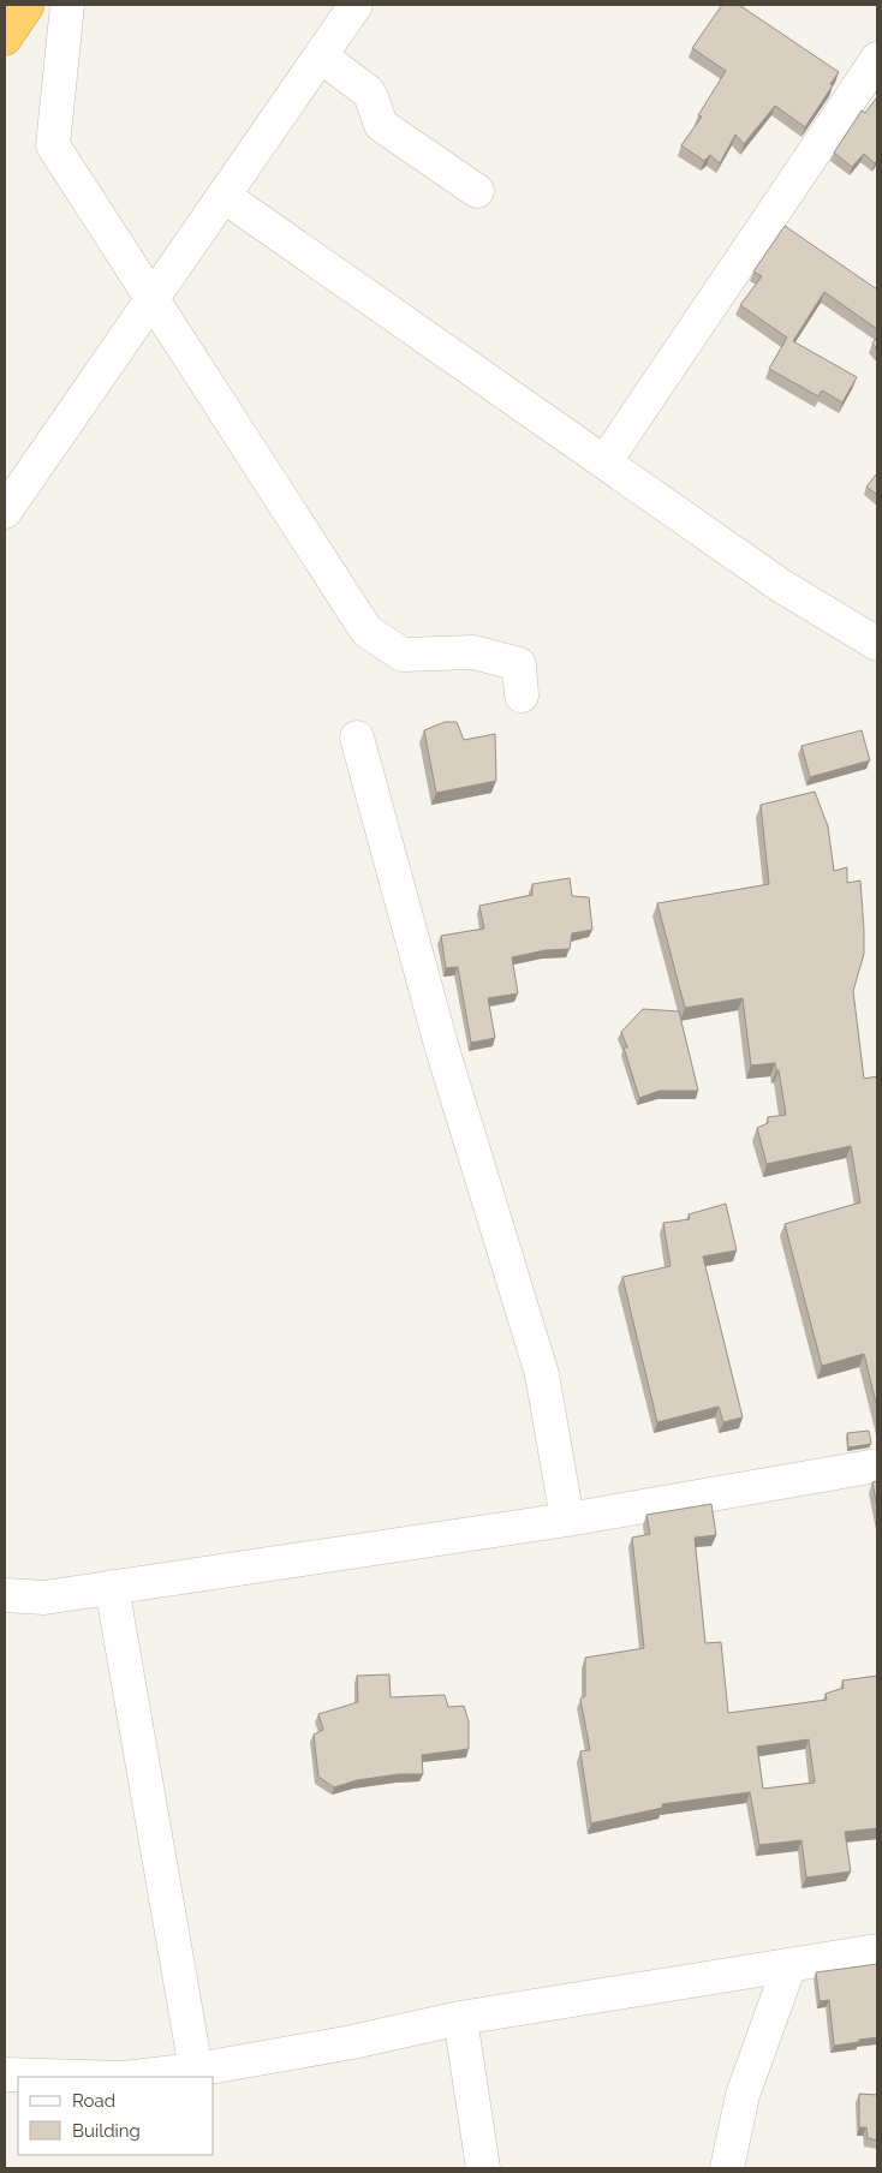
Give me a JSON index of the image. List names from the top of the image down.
{
  "legend": ["Road", "Building"]
}
